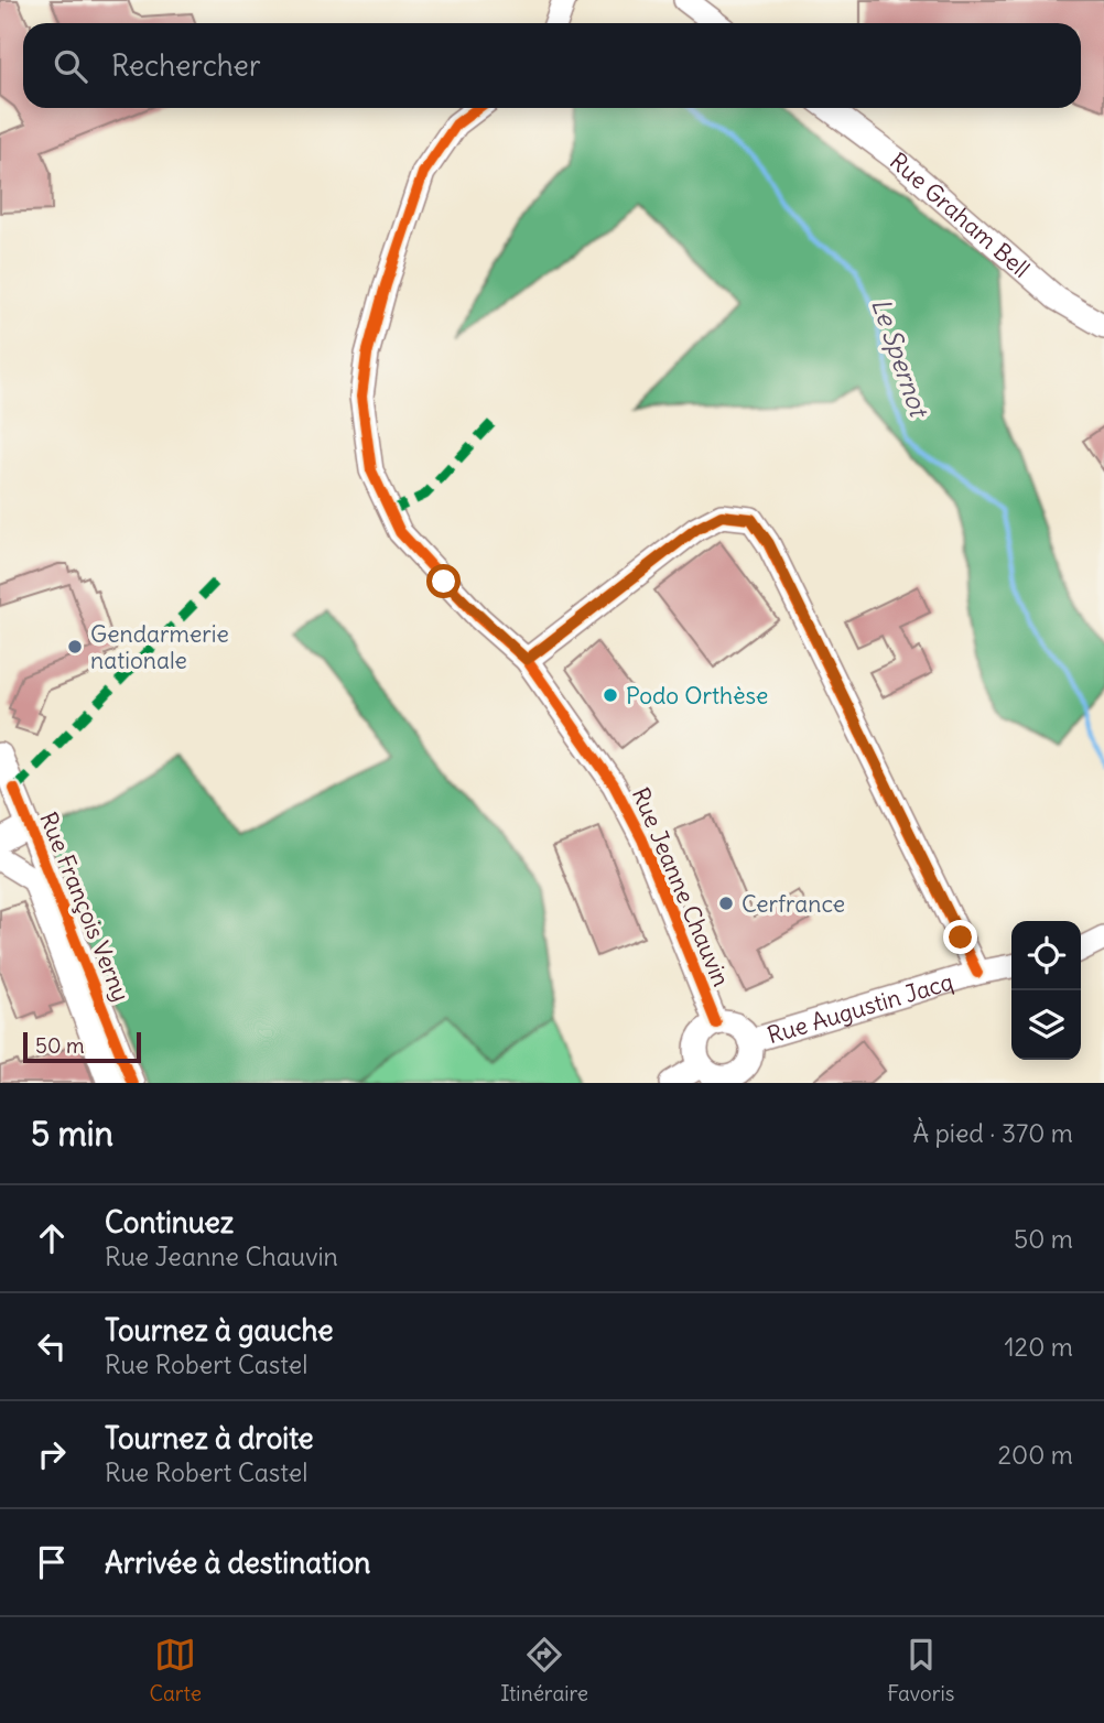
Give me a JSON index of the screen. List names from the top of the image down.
{
  "streets": {
    "street": [
      "Rue Graham Bell",
      "Rue Jeanne Chauvin",
      "Rue François Verny",
      "Rue Augustin Jacq"
    ]
  },
  "crossings": [
    ["Rue Jeanne Chauvin", "Rue Augustin Jacq"]
  ],
  "water": ["Le Spernot"],
  "places": ["Gendarmerie nationale", "Podo Orthèse", "Cerfrance"],
  "scale_bar": "50 m",
  "page": {
    "search": "Rechercher",
    "scale": "50 m",
    "heading": ["5 min", "À pied · 370 m"],
    "list": [
      ["Continuez", "Rue Jeanne Chauvin", "50 m"],
      ["Tournez à gauche", "Rue Robert Castel", "120 m"],
      ["Tournez à droite", "Rue Robert Castel", "200 m"],
      "Arrivée à destination"
    ],
    "nav": ["Carte", "Itinéraire", "Favoris"]
  }
}
